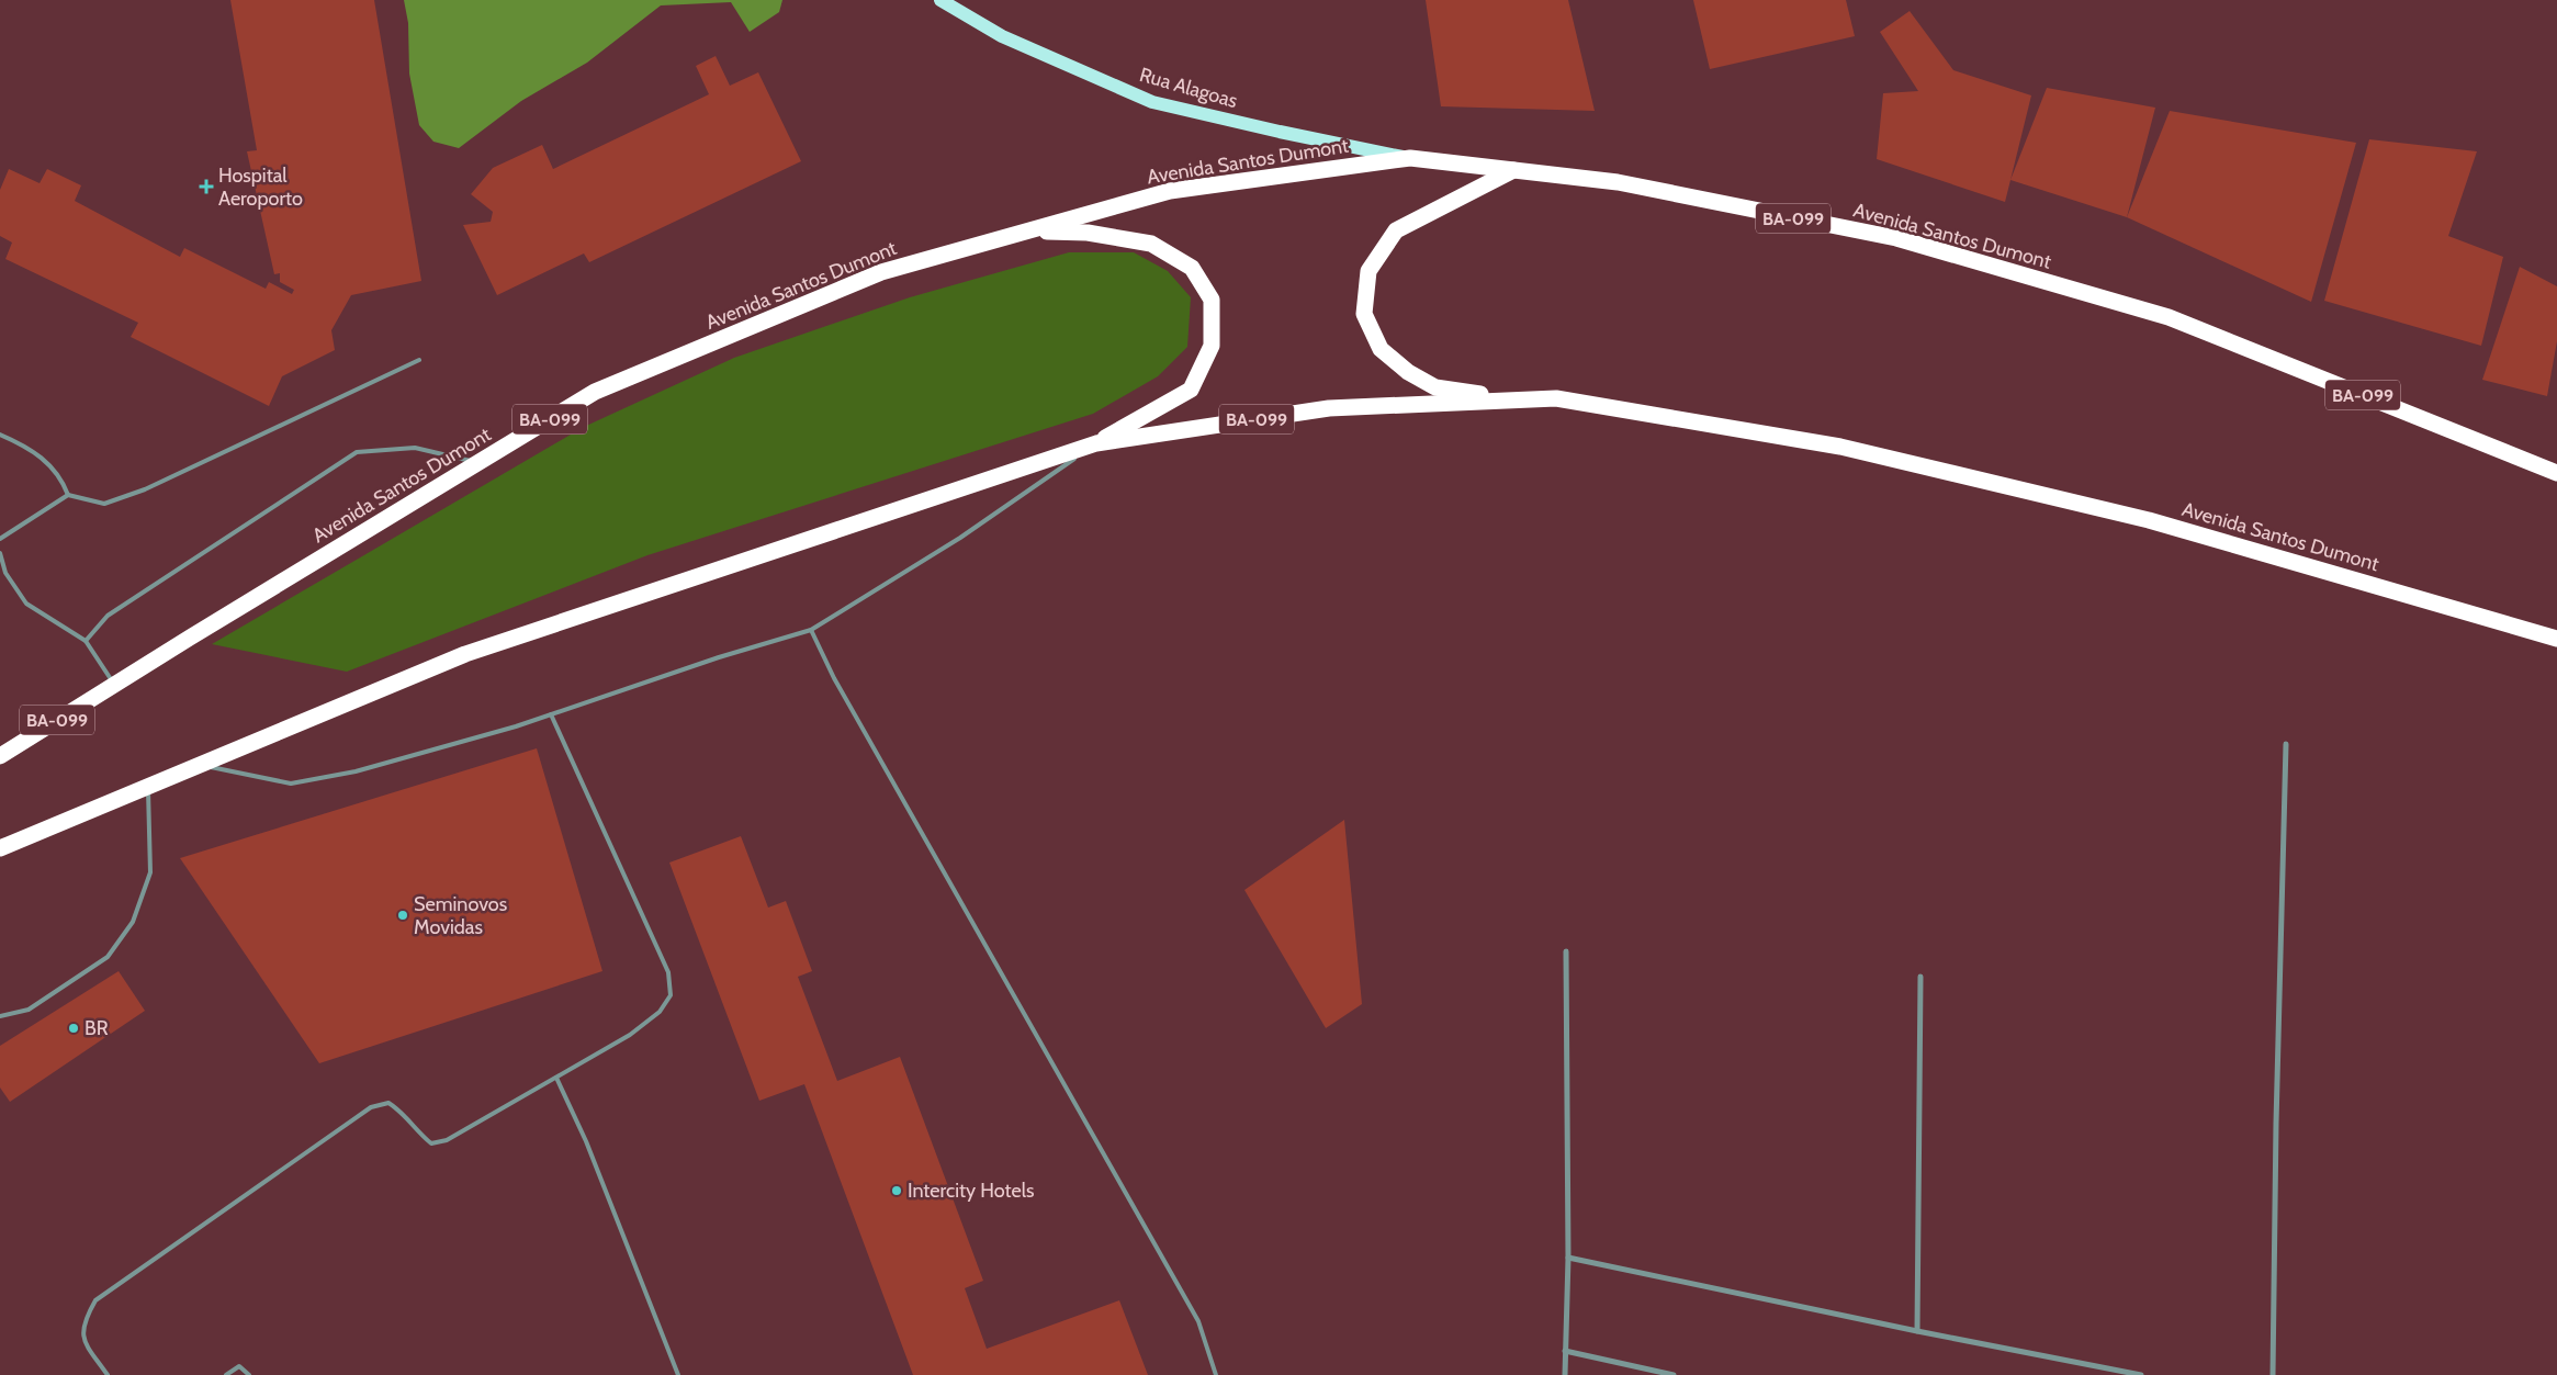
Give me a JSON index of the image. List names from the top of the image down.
{
  "streets": {
    "highway": ["Avenida Santos Dumont", "BA-099"],
    "main road": ["Rua Alagoas"]
  },
  "crossings": [
    ["Rua Alagoas", "Avenida Santos Dumont"]
  ],
  "places": {
    "health": ["Hospital Aeroporto"],
    "other": ["Seminovos Movidas", "BR", "Intercity Hotels"]
  }
}
